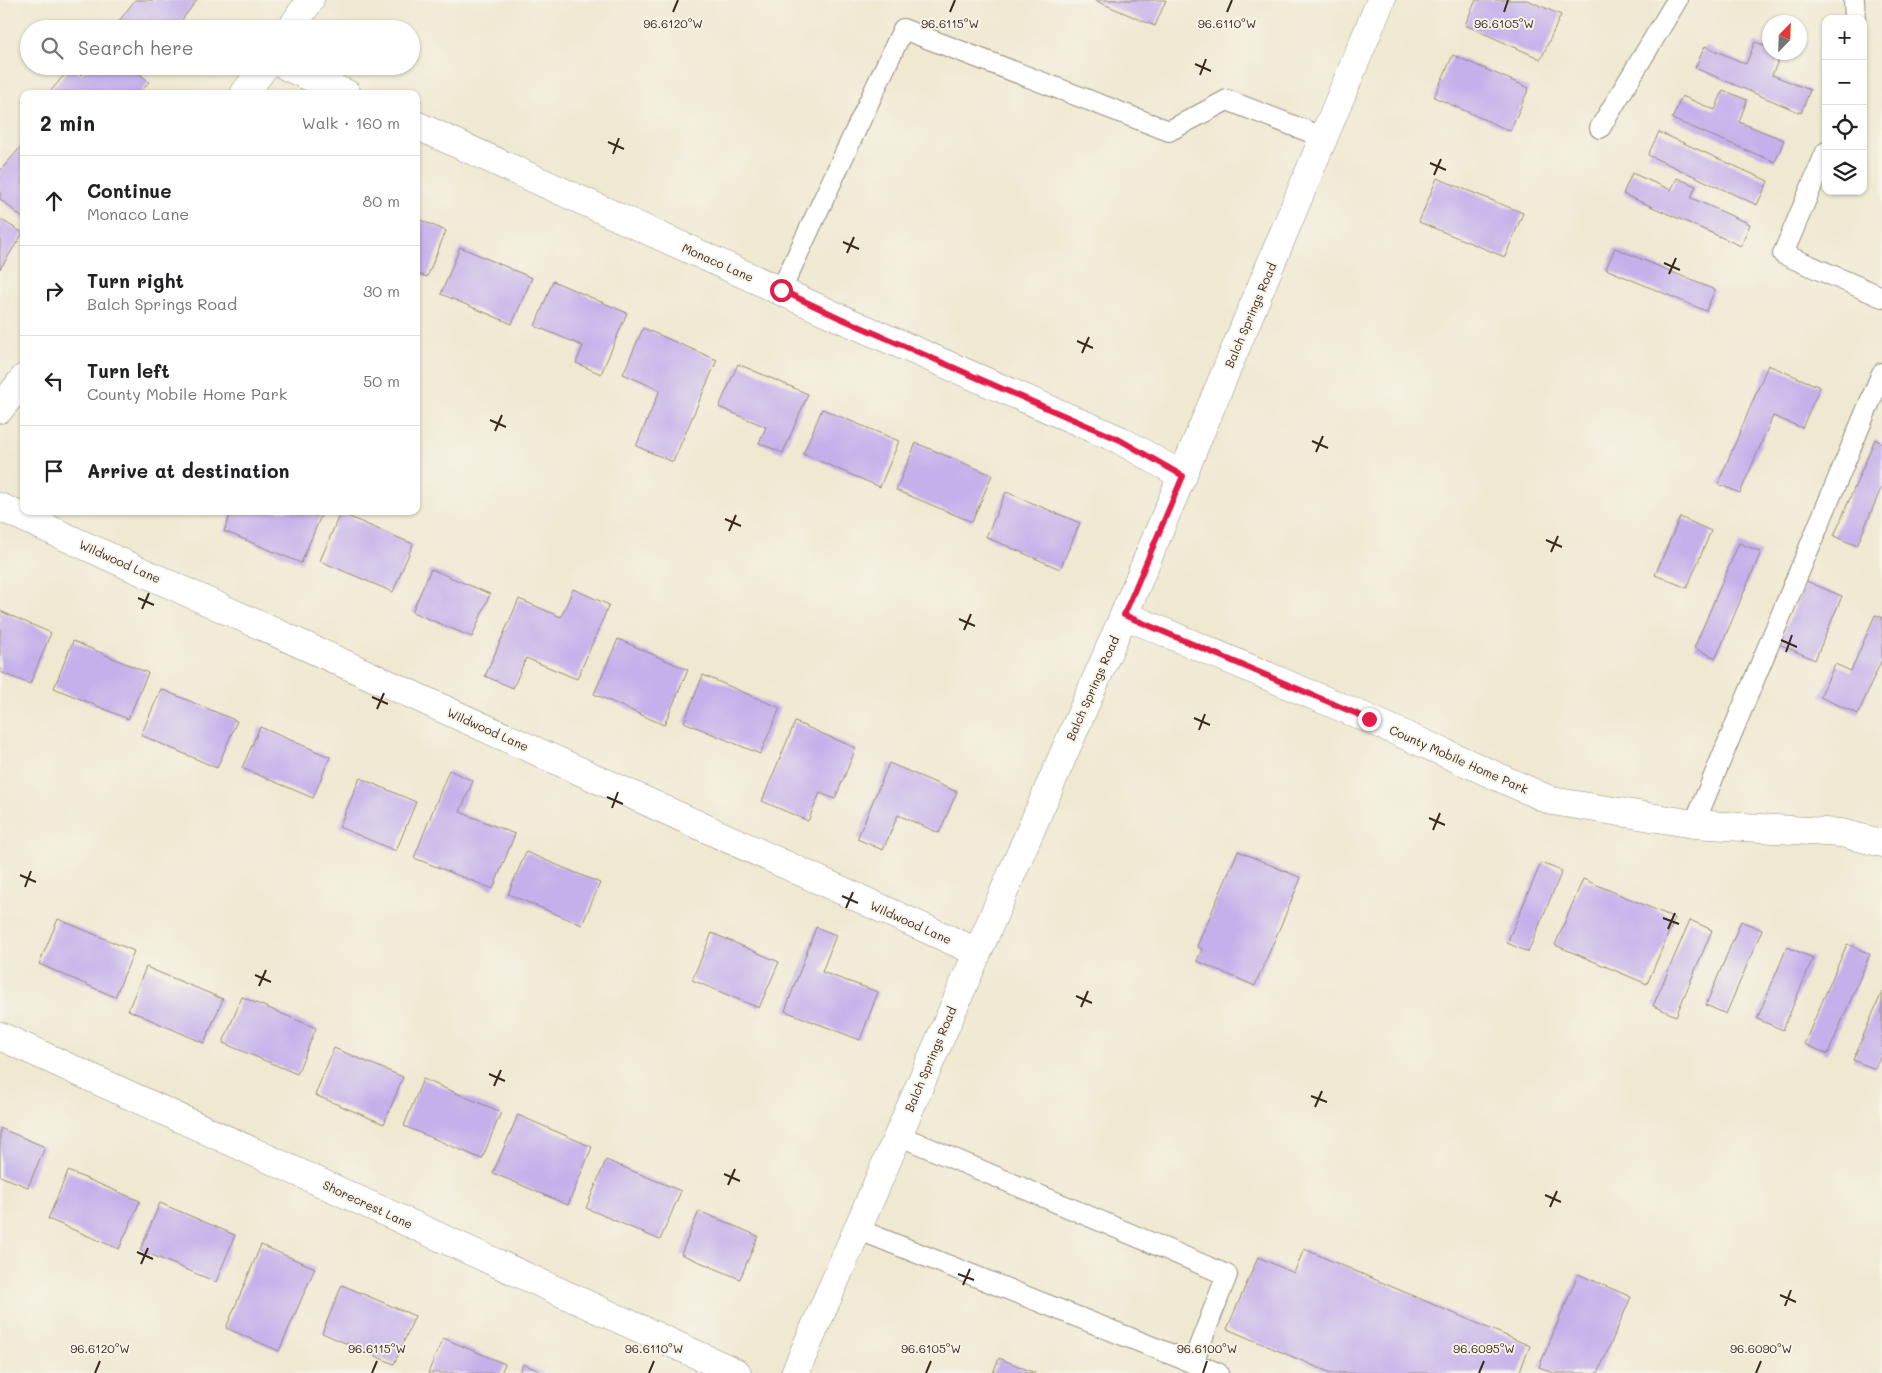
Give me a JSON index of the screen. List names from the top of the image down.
{
  "streets": {
    "street": [
      "Monaco Lane",
      "Balch Springs Road",
      "Wildwood Lane",
      "County Mobile Home Park",
      "Shorecrest Lane"
    ]
  },
  "crossings": [
    ["Monaco Lane", "Balch Springs Road"],
    ["Balch Springs Road", "Wildwood Lane"],
    ["Balch Springs Road", "County Mobile Home Park"]
  ],
  "north": "top right",
  "page": {
    "map_buttons": ["+", "−"],
    "search": "Search here",
    "heading": ["2 min", "Walk · 160 m"],
    "list": [
      ["Continue", "Monaco Lane", "80 m"],
      ["Turn right", "Balch Springs Road", "30 m"],
      ["Turn left", "County Mobile Home Park", "50 m"],
      "Arrive at destination"
    ]
  },
  "coordinates": [
    "96.6120°W",
    "96.6115°W",
    "96.6110°W",
    "96.6105°W",
    "96.6100°W",
    "96.6095°W",
    "96.6090°W"
  ]
}
